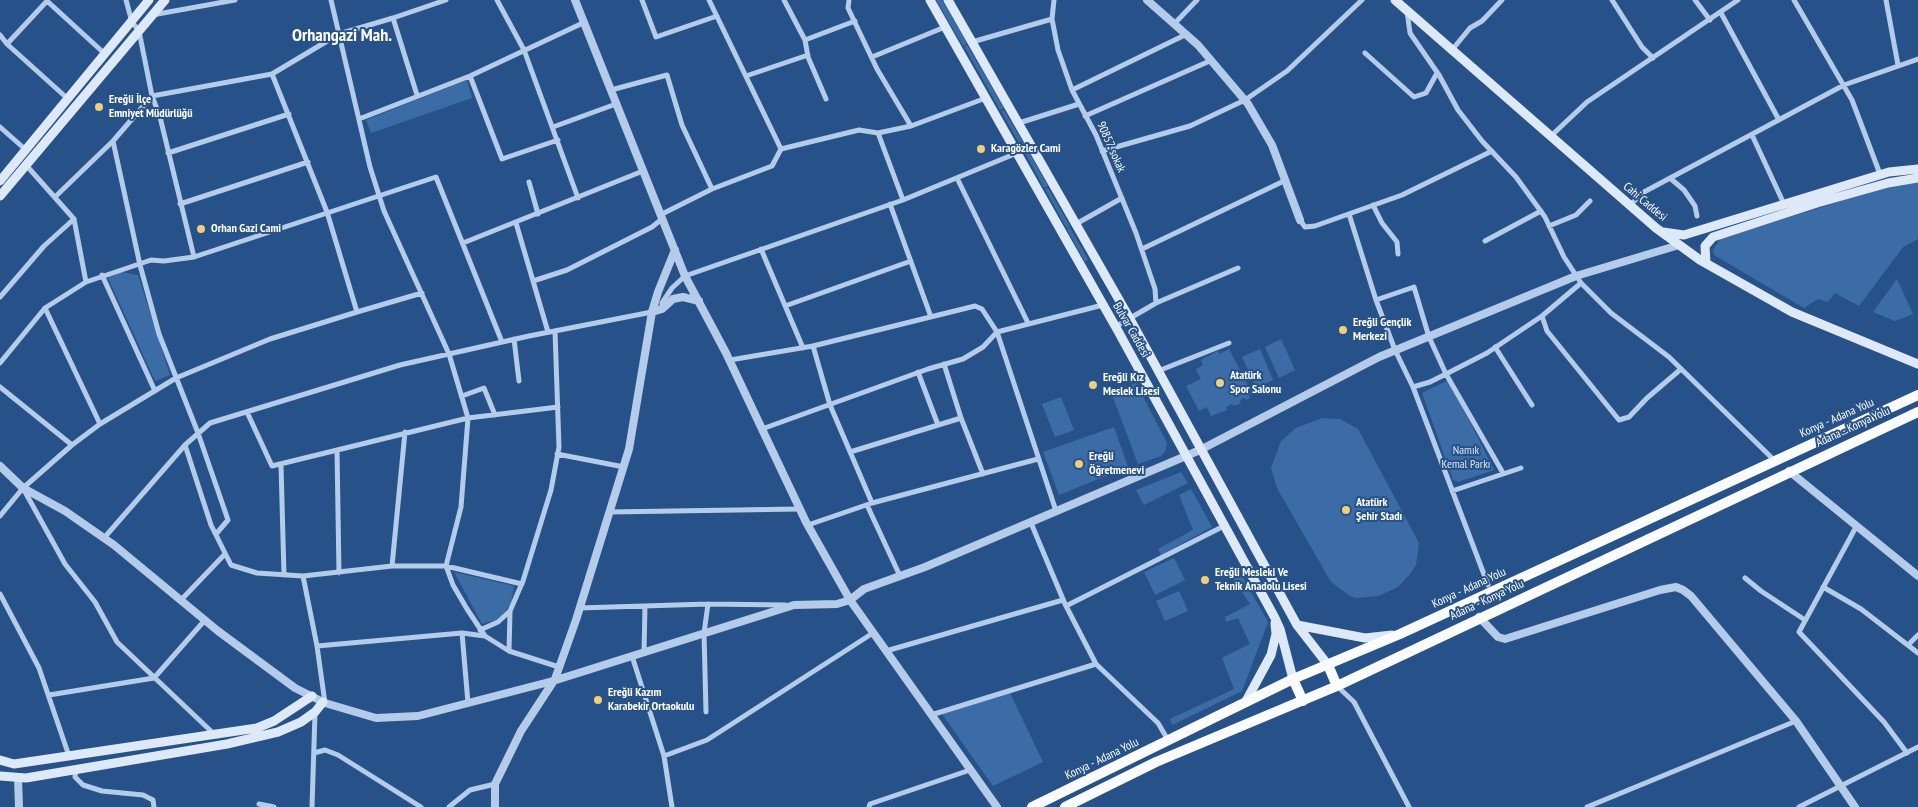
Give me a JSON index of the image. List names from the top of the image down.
{
  "streets": {
    "highway": ["Konya - Adana Yolu", "Adana - Konya Yolu"],
    "main road": ["Cahi Caddesi", "Bulvar Caddesi"],
    "street": ["90857. sokak"]
  },
  "crossings": [
    ["Bulvar Caddesi", "Konya - Adana Yolu"]
  ],
  "districts": ["Orhangazi Mah."],
  "parks": ["Namık Kemal Parkı"],
  "places": [
    "Ereğli İlçe Emniyet Müdürlüğü",
    "Karagözler Cami",
    "Orhan Gazi Cami",
    "Ereğli Gençlik Merkezi",
    "Atatürk Spor Salonu",
    "Ereğli Kız Meslek Lisesi",
    "Ereğli Öğretmenevi",
    "Atatürk Şehir Stadı",
    "Ereğli Mesleki Ve Teknik Anadolu Lisesi",
    "Ereğli Kazım Karabekir Ortaokulu"
  ]
}
